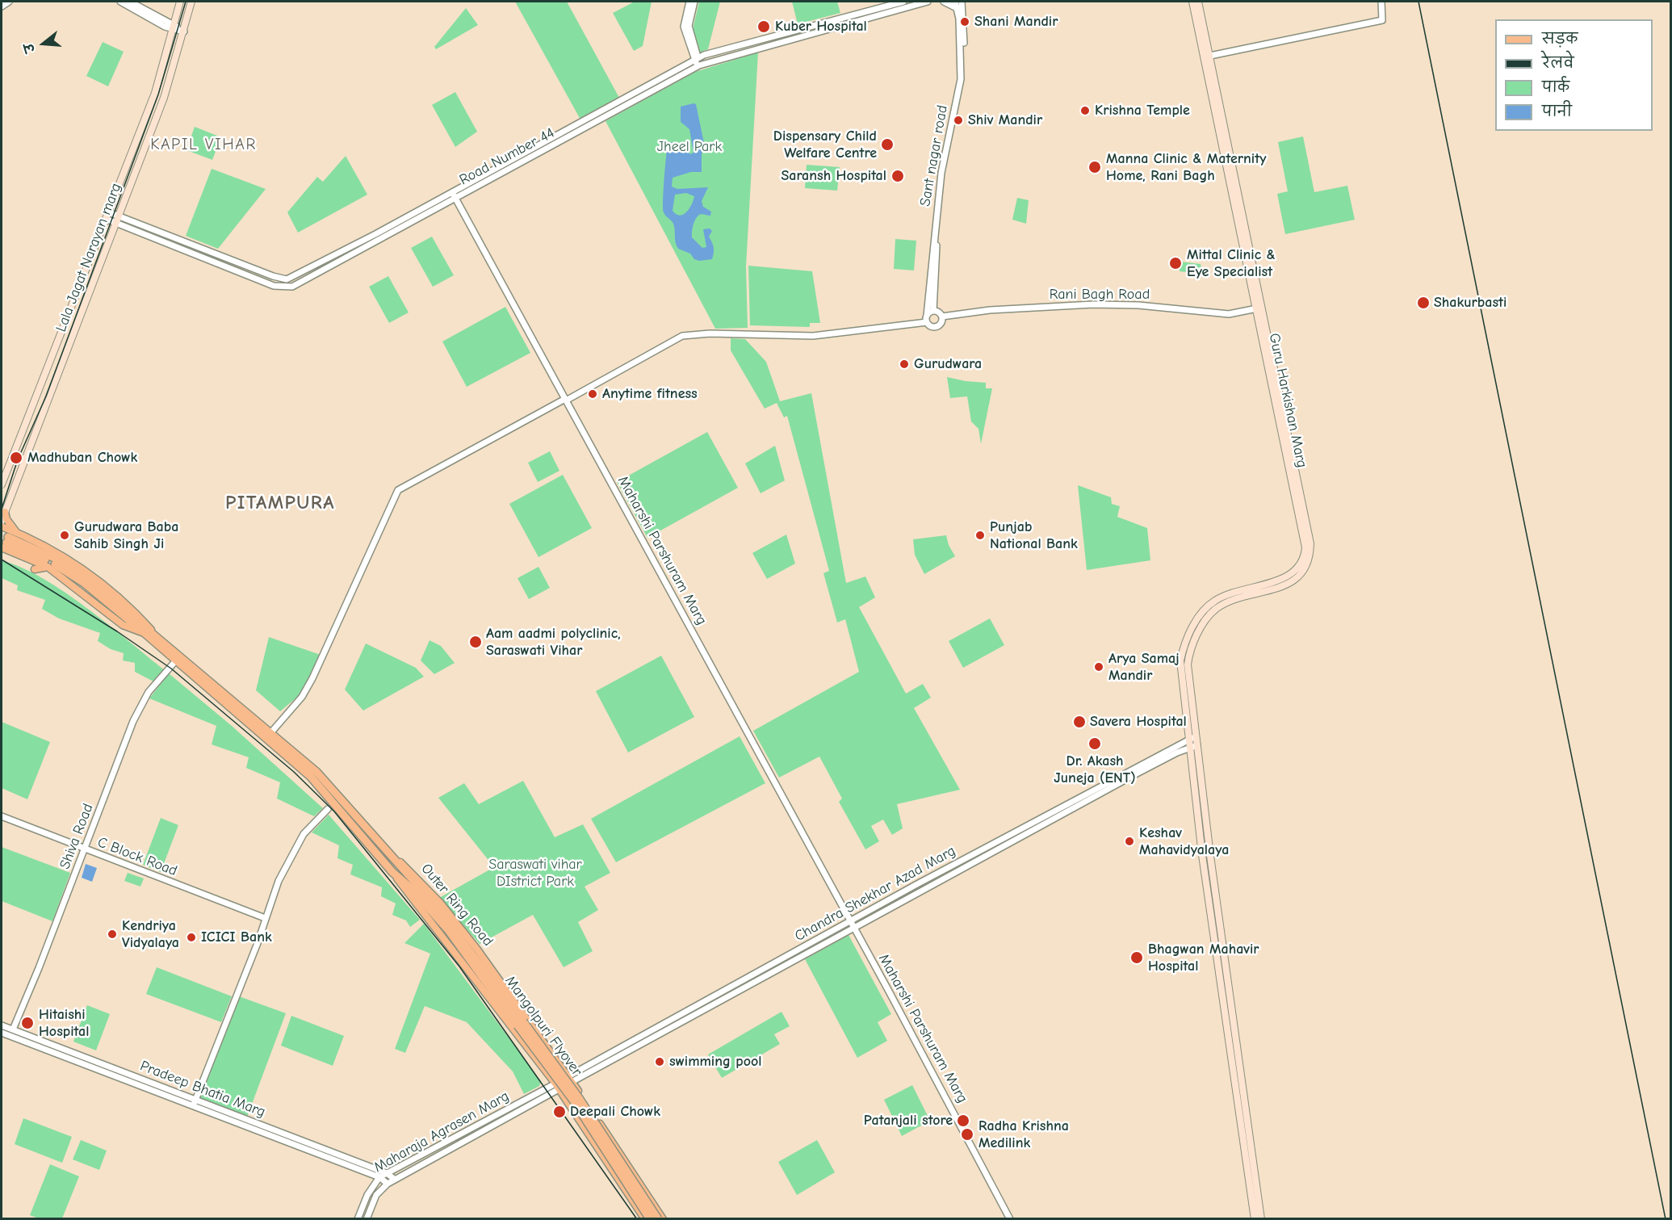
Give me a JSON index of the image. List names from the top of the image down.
{
  "streets": {
    "highway": ["Outer Ring Road", "Mangolpuri Flyover"],
    "main road": ["Lala Jagat Narayan marg", "Guru Harkishan Marg"],
    "street": [
      "Sant nagar road",
      "Road Number 44",
      "Rani Bagh Road",
      "Maharshi Parshuram Marg",
      "Shiva Road",
      "C Block Road",
      "Chandra Shekhar Azad Marg",
      "Pradeep Bhatia Marg",
      "Maharaja Agrasen Marg"
    ]
  },
  "crossings": [
    ["Sant nagar road", "Rani Bagh Road"],
    ["Road Number 44", "Lala Jagat Narayan marg"],
    ["Road Number 44", "Maharshi Parshuram Marg"],
    ["Rani Bagh Road", "Guru Harkishan Marg"],
    ["Guru Harkishan Marg", "Chandra Shekhar Azad Marg"],
    ["Maharshi Parshuram Marg", "Chandra Shekhar Azad Marg"],
    ["Shiva Road", "C Block Road"],
    ["Shiva Road", "Outer Ring Road"],
    ["Shiva Road", "Pradeep Bhatia Marg"],
    ["Chandra Shekhar Azad Marg", "Outer Ring Road"],
    ["Outer Ring Road", "Mangolpuri Flyover"],
    ["Outer Ring Road", "Maharaja Agrasen Marg"],
    ["Pradeep Bhatia Marg", "Maharaja Agrasen Marg"]
  ],
  "districts": ["KAPIL VIHAR", "PITAMPURA"],
  "parks": ["Jheel Park", "Saraswati vihar DIstrict Park"],
  "places": [
    "Shani Mandir",
    "Kuber Hospital",
    "Krishna Temple",
    "Shiv Mandir",
    "Dispensary Child Welfare Centre",
    "Manna Clinic & Maternity Home, Rani Bagh",
    "Saransh Hospital",
    "Mittal Clinic & Eye Specialist",
    "Shakurbasti",
    "Gurudwara",
    "Anytime fitness",
    "Madhuban Chowk",
    "Gurudwara Baba Sahib Singh Ji",
    "Punjab National Bank",
    "Aam aadmi polyclinic, Saraswati Vihar",
    "Arya Samaj Mandir",
    "Savera Hospital",
    "Dr. Akash Juneja (ENT)",
    "Keshav Mahavidyalaya",
    "Kendriya Vidyalaya",
    "ICICI Bank",
    "Bhagwan Mahavir Hospital",
    "Hitaishi Hospital",
    "swimming pool",
    "Deepali Chowk",
    "Patanjali store",
    "Radha Krishna Medilink"
  ],
  "legend": [
    "सड़क",
    "रेलवे",
    "पार्क",
    "पानी"
  ],
  "north": "left"
}
